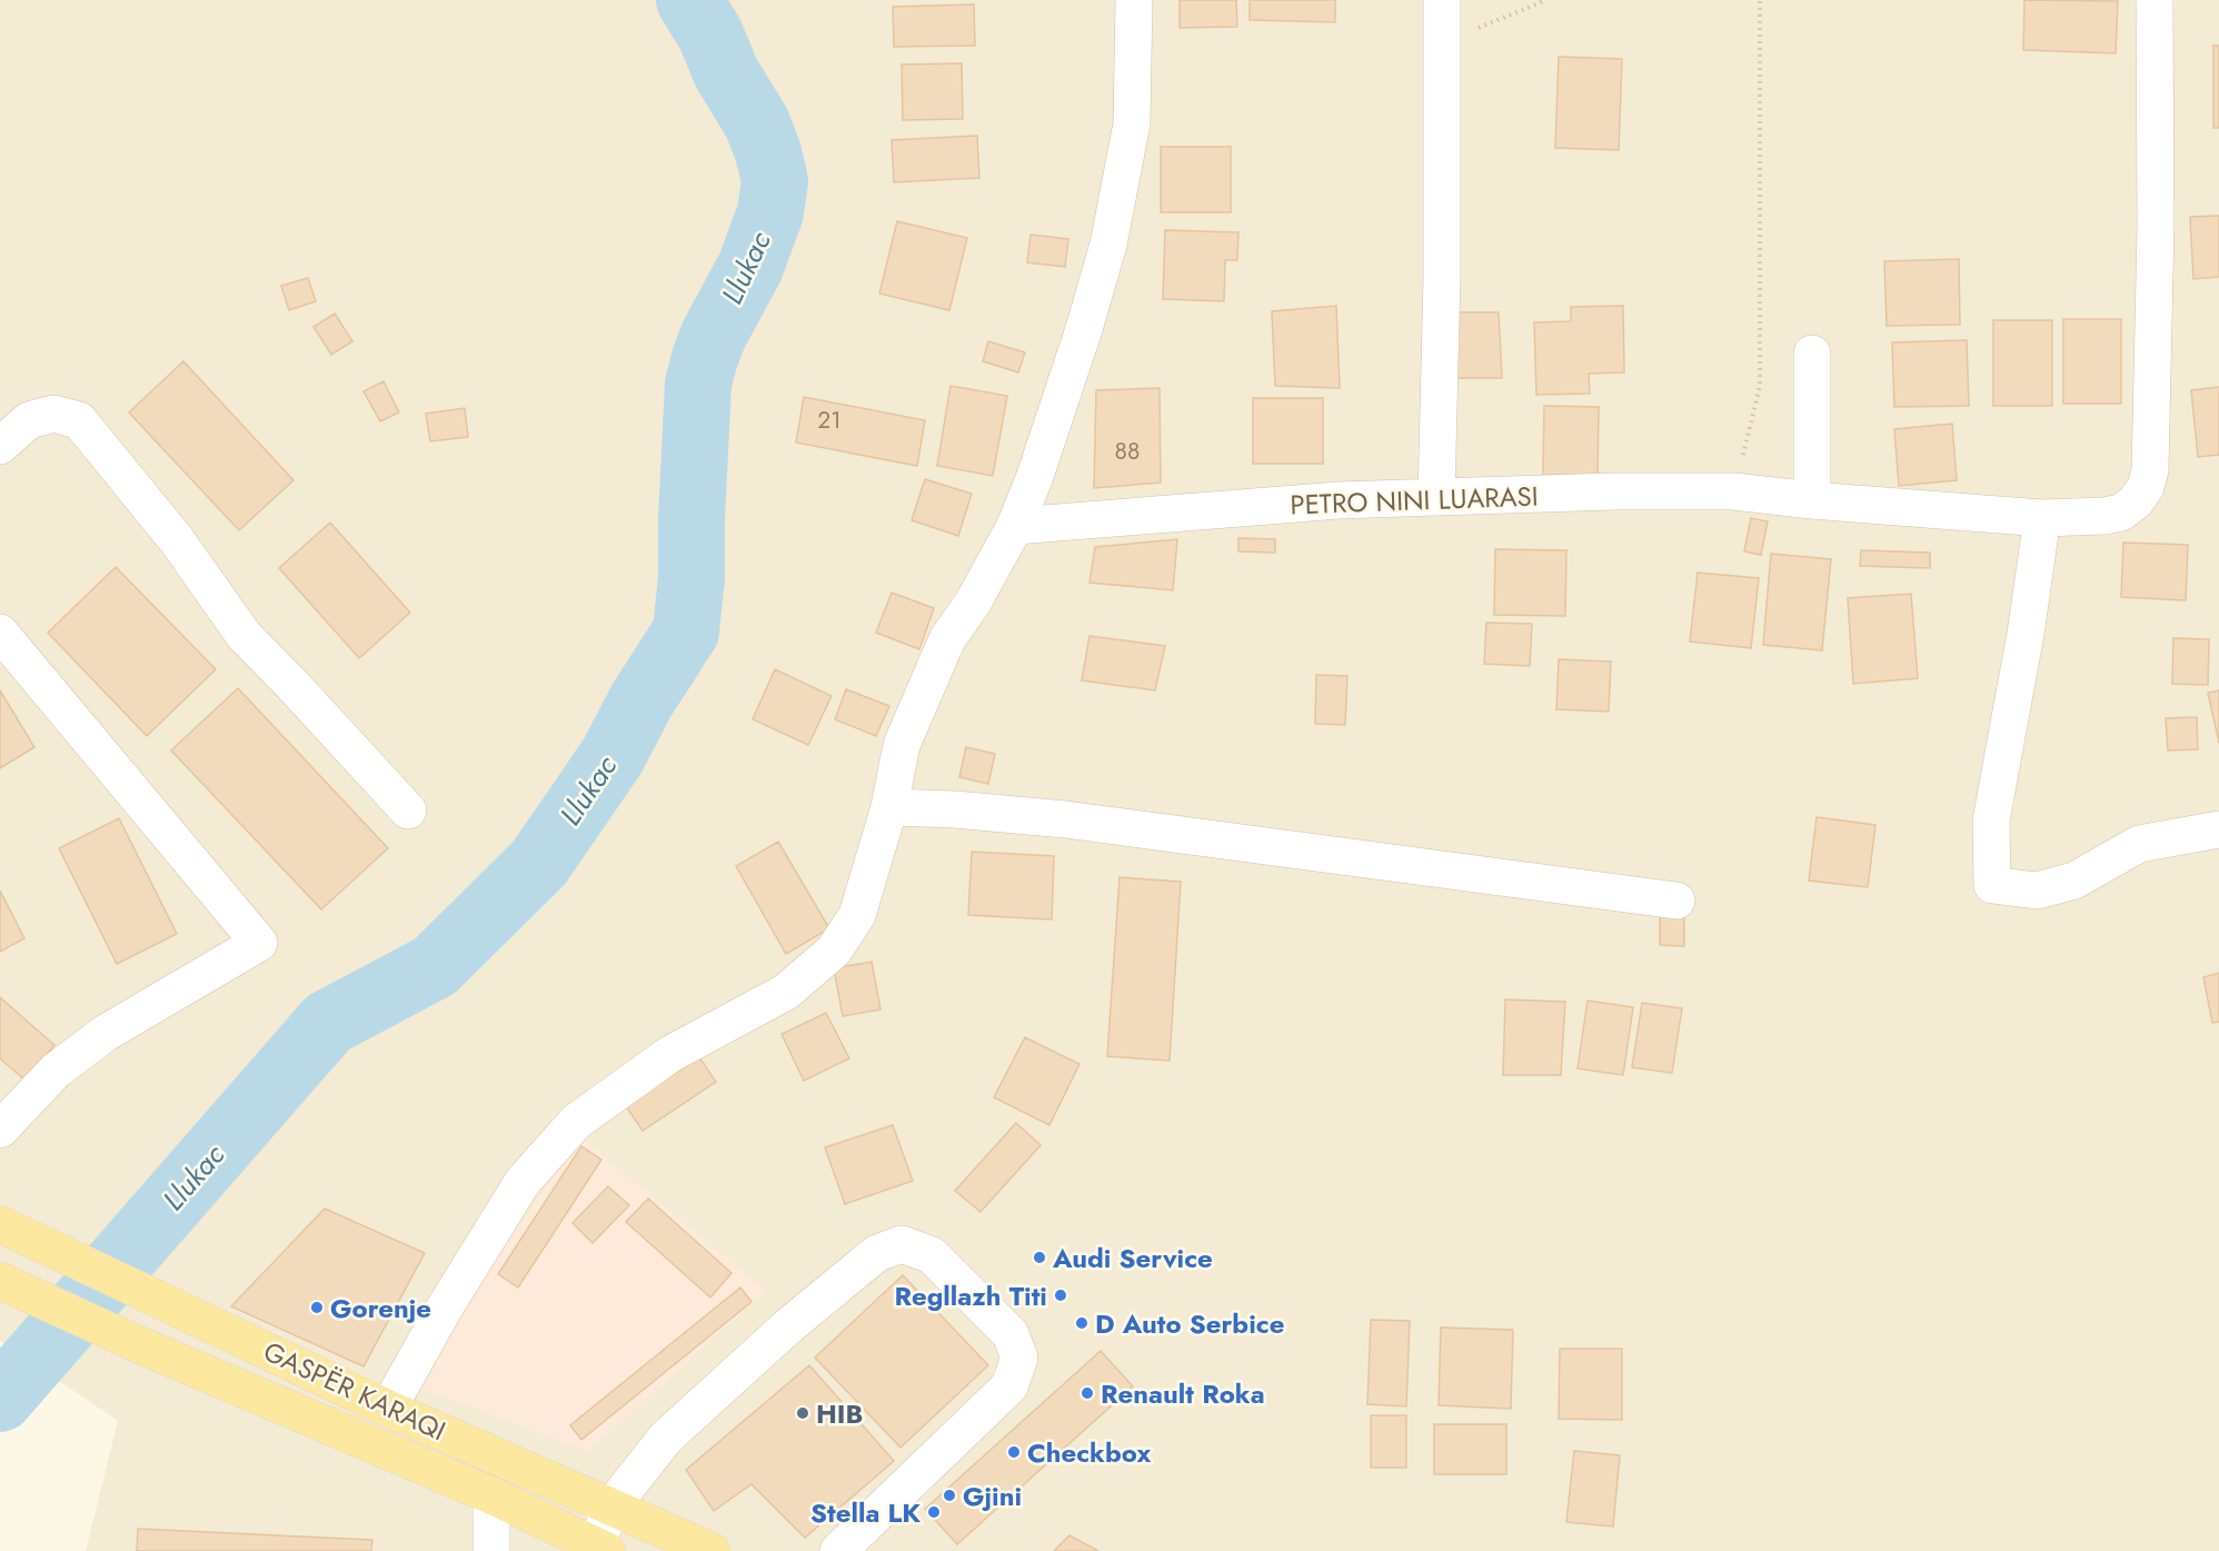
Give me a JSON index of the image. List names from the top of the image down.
{
  "streets": {
    "main road": ["GASPËR KARAQI"],
    "street": ["PETRO NINI LUARASI"]
  },
  "water": ["Llukac"],
  "places": [
    "Audi Service",
    "Regllazh Titi",
    "Gorenje",
    "D Auto Serbice",
    "Renault Roka",
    "HIB",
    "Checkbox",
    "Gjini",
    "Stella LK"
  ],
  "house_numbers": ["21", "88"]
}
